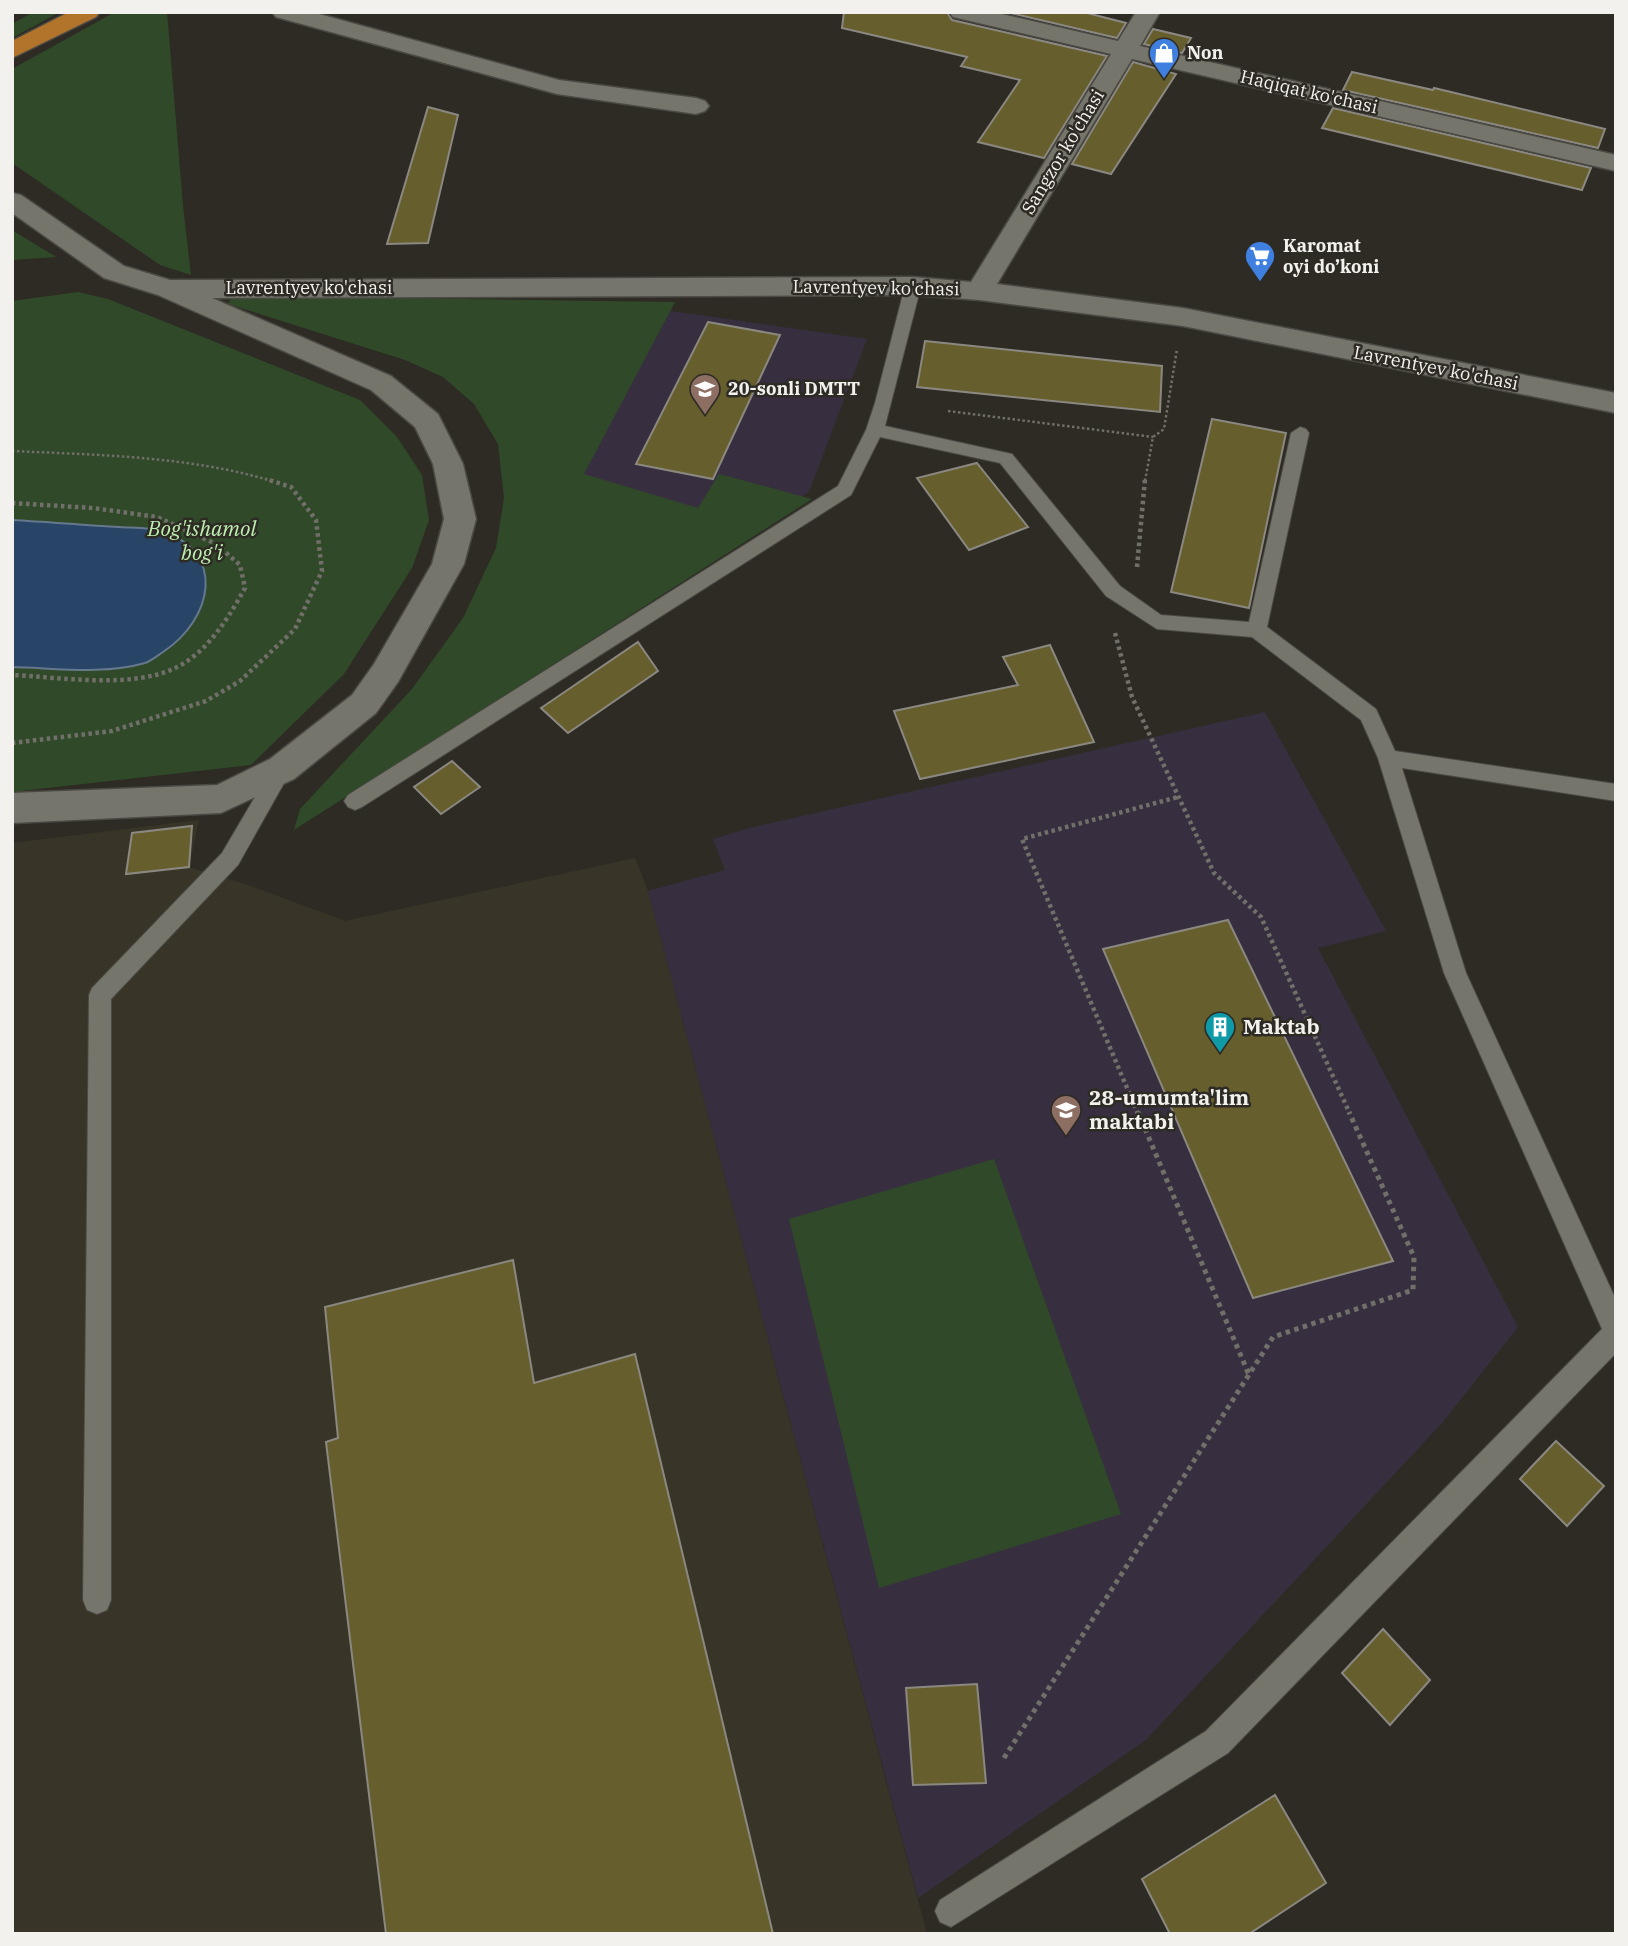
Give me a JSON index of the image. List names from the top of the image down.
{
  "streets": {
    "street": ["Haqiqat ko'chasi", "Sangzor ko'chasi", "Lavrentyev ko'chasi"]
  },
  "crossings": [
    ["Haqiqat ko'chasi", "Sangzor ko'chasi"],
    ["Sangzor ko'chasi", "Lavrentyev ko'chasi"]
  ],
  "parks": ["Bog'ishamol bog'i"],
  "places": {
    "shop": ["Non"],
    "supermarket": ["Karomat oyi do’koni"],
    "school or university": ["20-sonli DMTT", "28-umumta'lim maktabi"],
    "building": ["Maktab"]
  }
}
